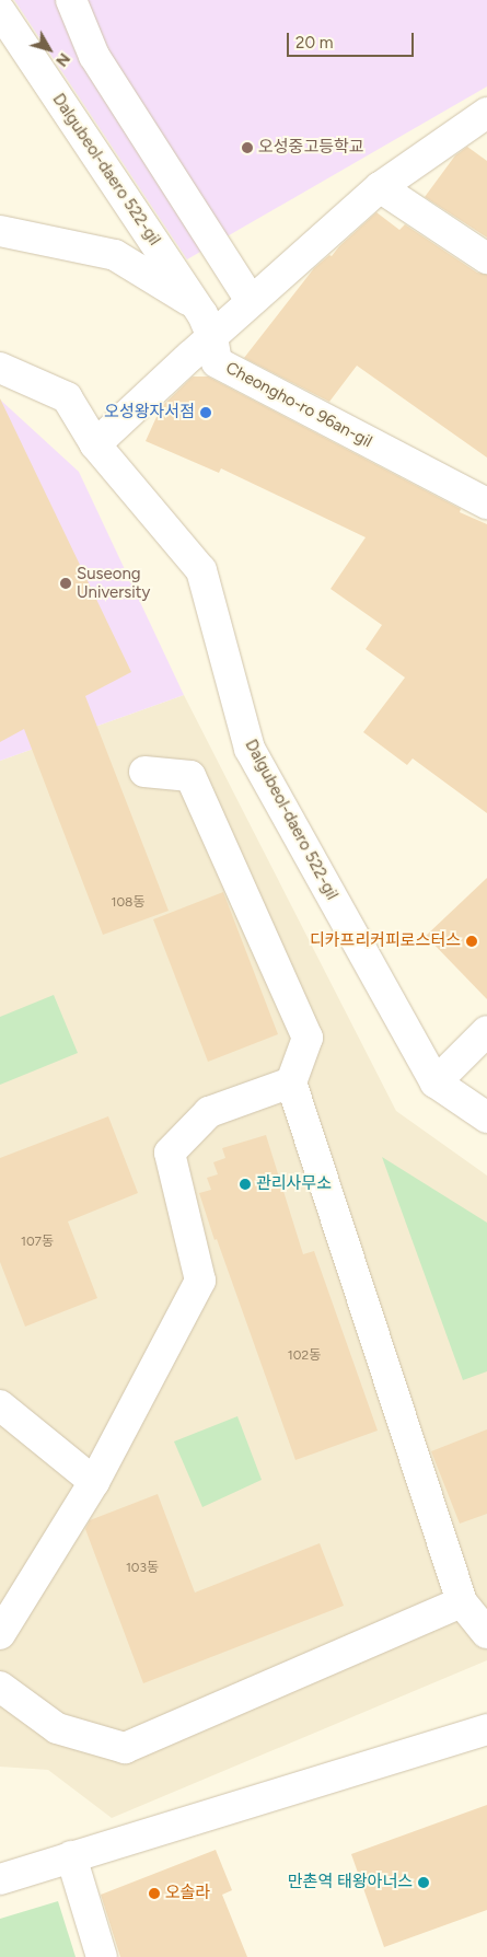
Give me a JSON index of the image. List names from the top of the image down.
{
  "streets": {
    "street": ["Dalgubeol-daero 522-gil", "Cheongho-ro 96an-gil"]
  },
  "crossings": [
    ["Dalgubeol-daero 522-gil", "Cheongho-ro 96an-gil"]
  ],
  "places": [
    "오성중고등학교",
    "오성왕자서점",
    "Suseong University",
    "디카프리커피로스터스",
    "관리사무소",
    "만촌역 태왕아너스",
    "오솔라"
  ],
  "house_numbers": [
    "108동",
    "107동",
    "102동",
    "103동"
  ],
  "scale_bar": "20 m",
  "north": "bottom right"
}
